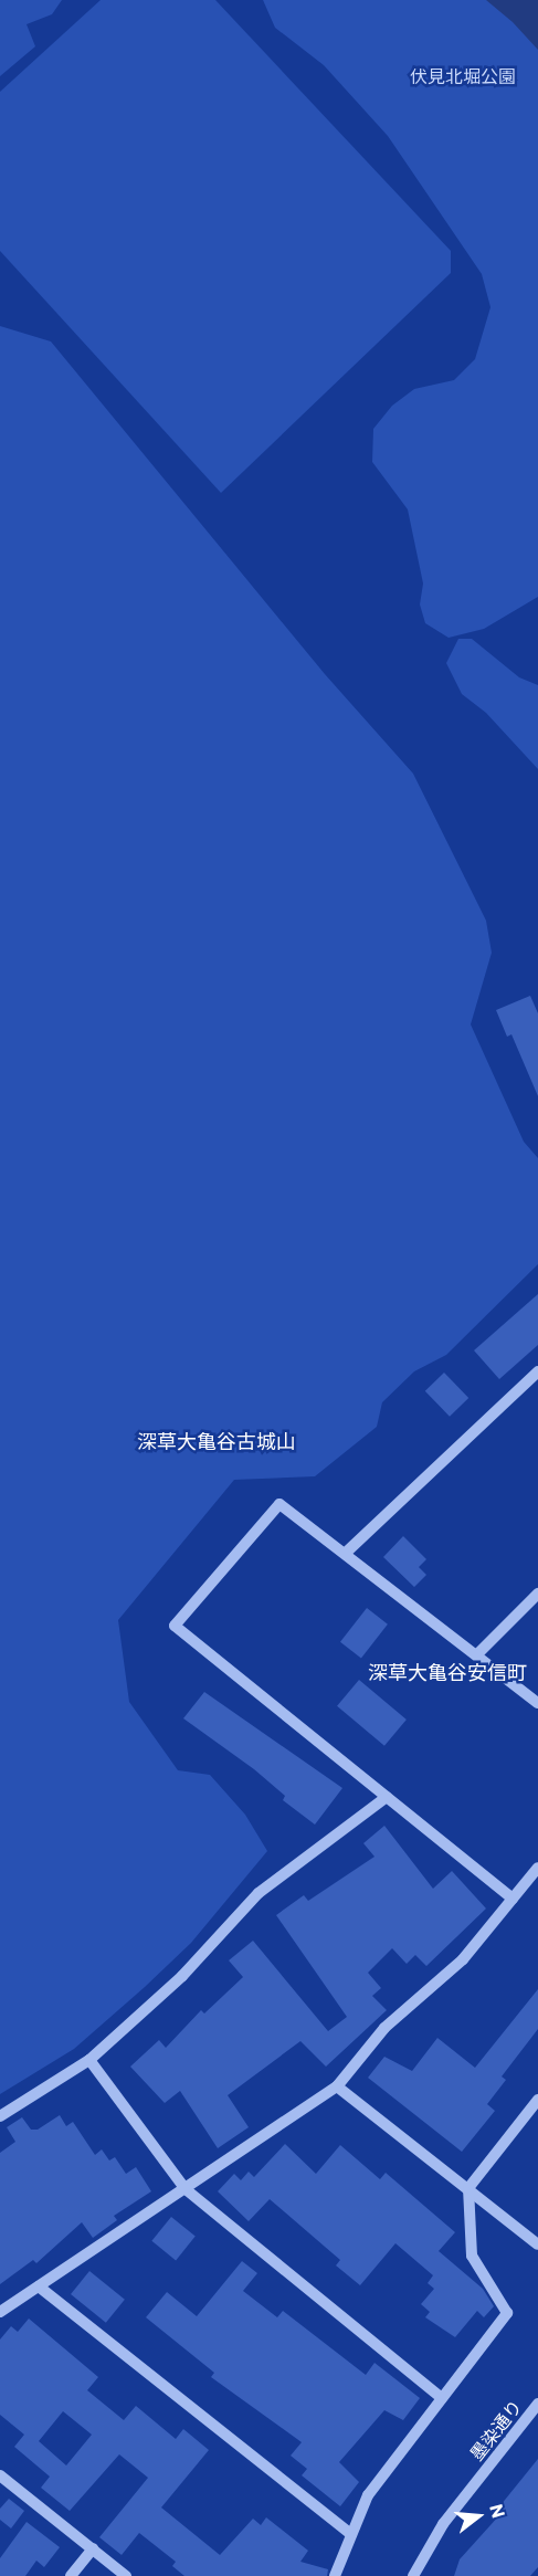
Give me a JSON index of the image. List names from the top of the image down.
{
  "streets": {
    "street": ["墨染通り"]
  },
  "districts": ["深草大亀谷古城山", "深草大亀谷安信町"],
  "parks": ["伏見北堀公園"],
  "north": "right"
}
